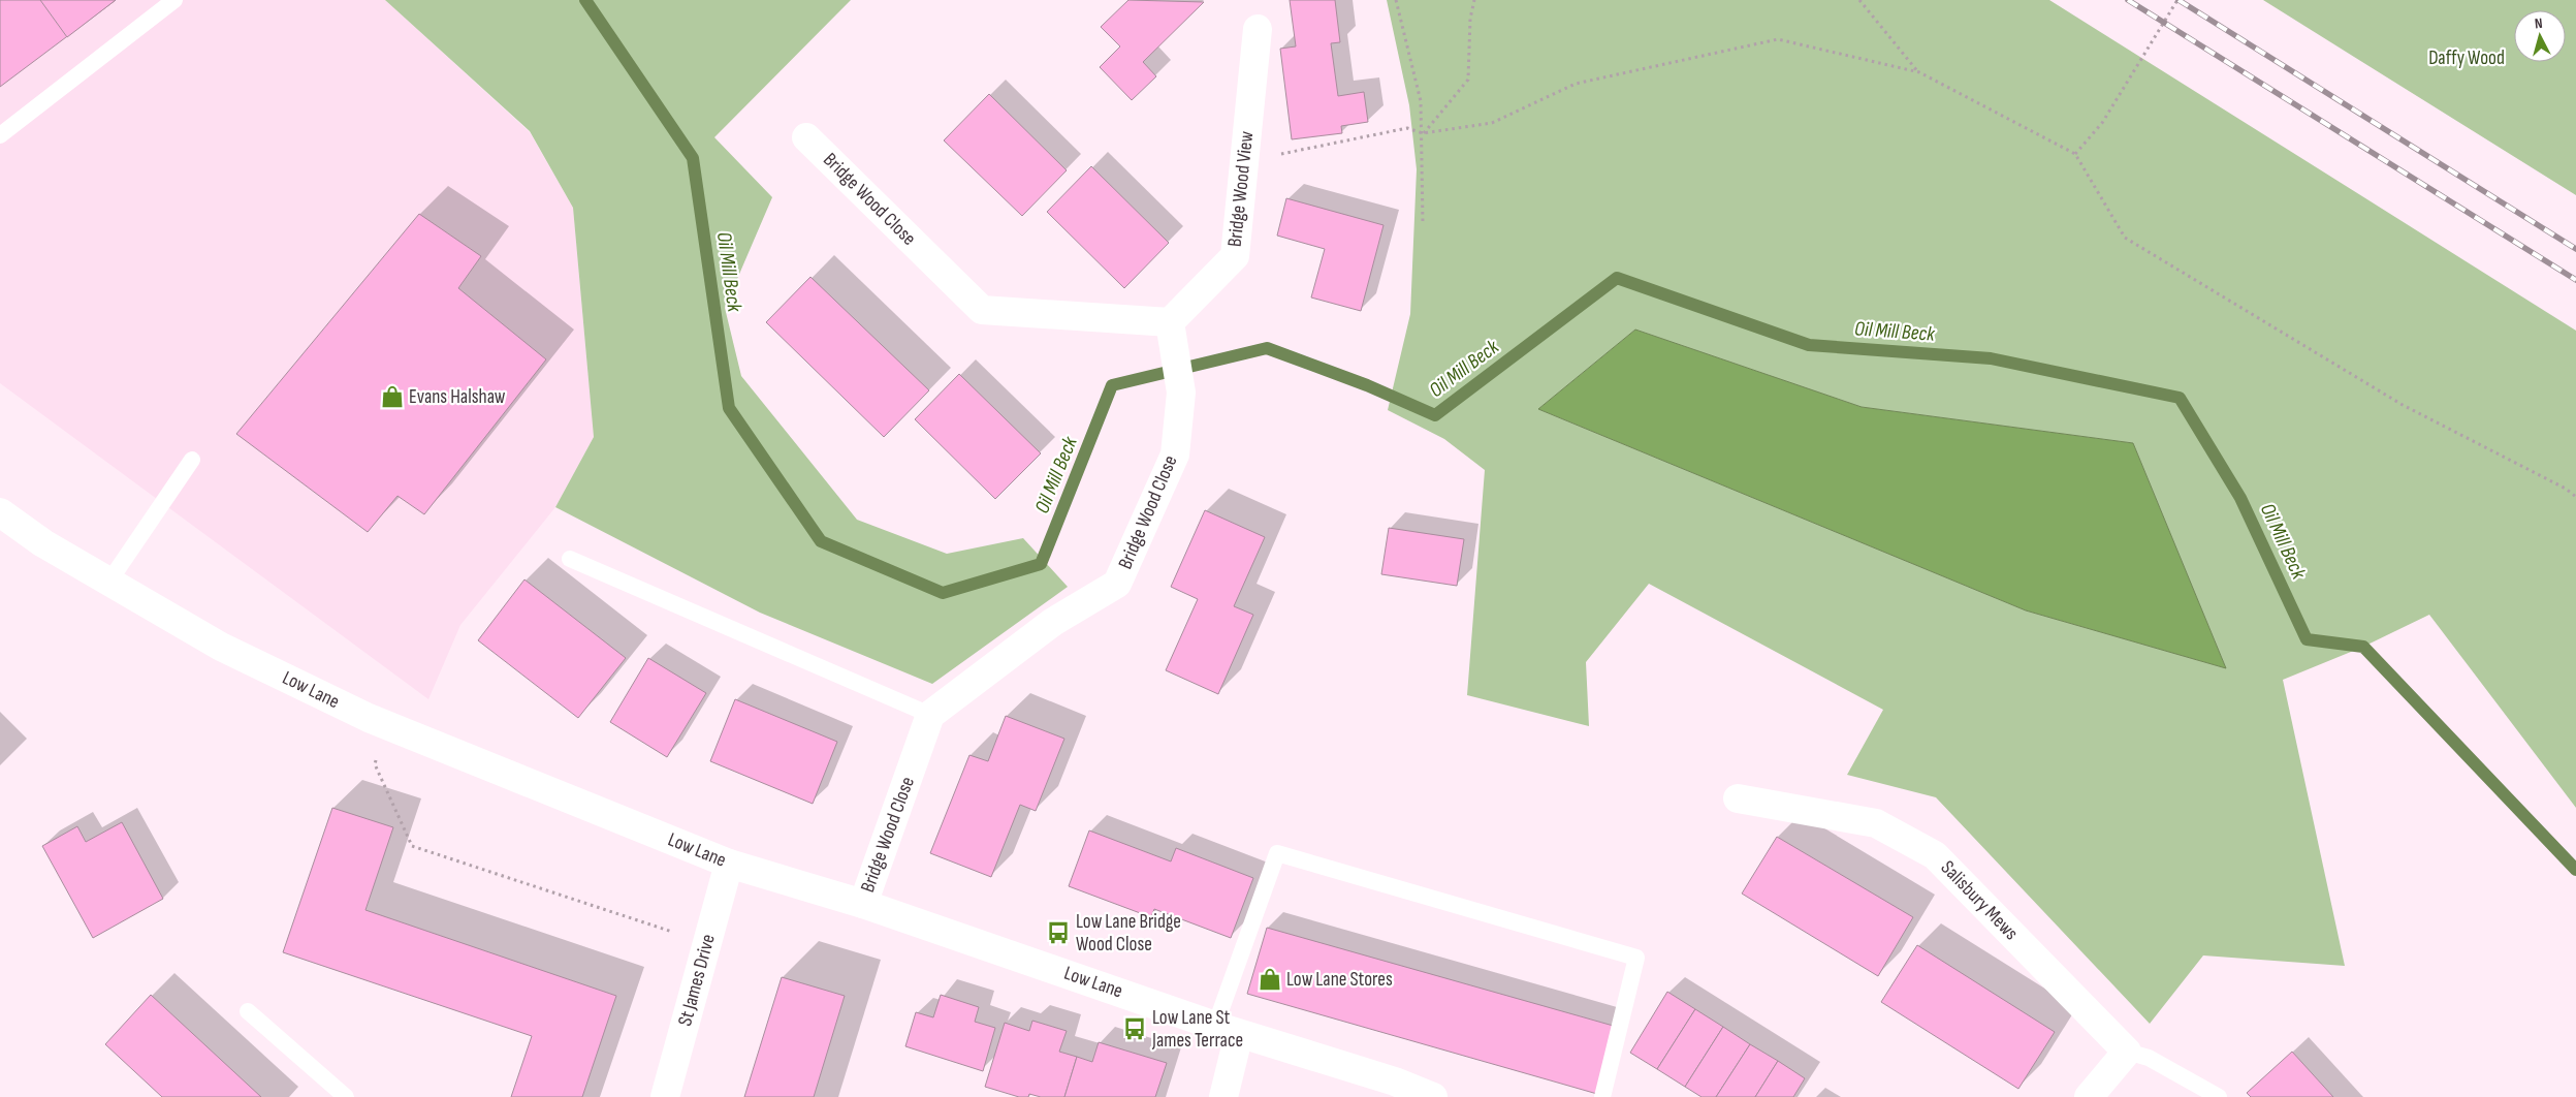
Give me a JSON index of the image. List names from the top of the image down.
{
  "streets": {
    "street": [
      "Bridge Wood View",
      "Bridge Wood Close",
      "Low Lane",
      "Salisbury Mews",
      "St James Drive"
    ]
  },
  "crossings": [
    ["Bridge Wood View", "Bridge Wood Close"],
    ["Bridge Wood Close", "Low Lane"],
    ["Low Lane", "St James Drive"]
  ],
  "water": ["Oil Mill Beck"],
  "parks": ["Daffy Wood"],
  "places": {
    "shop": ["Evans Halshaw", "Low Lane Stores"],
    "bus stop": ["Low Lane Bridge Wood Close", "Low Lane St James Terrace"]
  },
  "north": "top"
}
